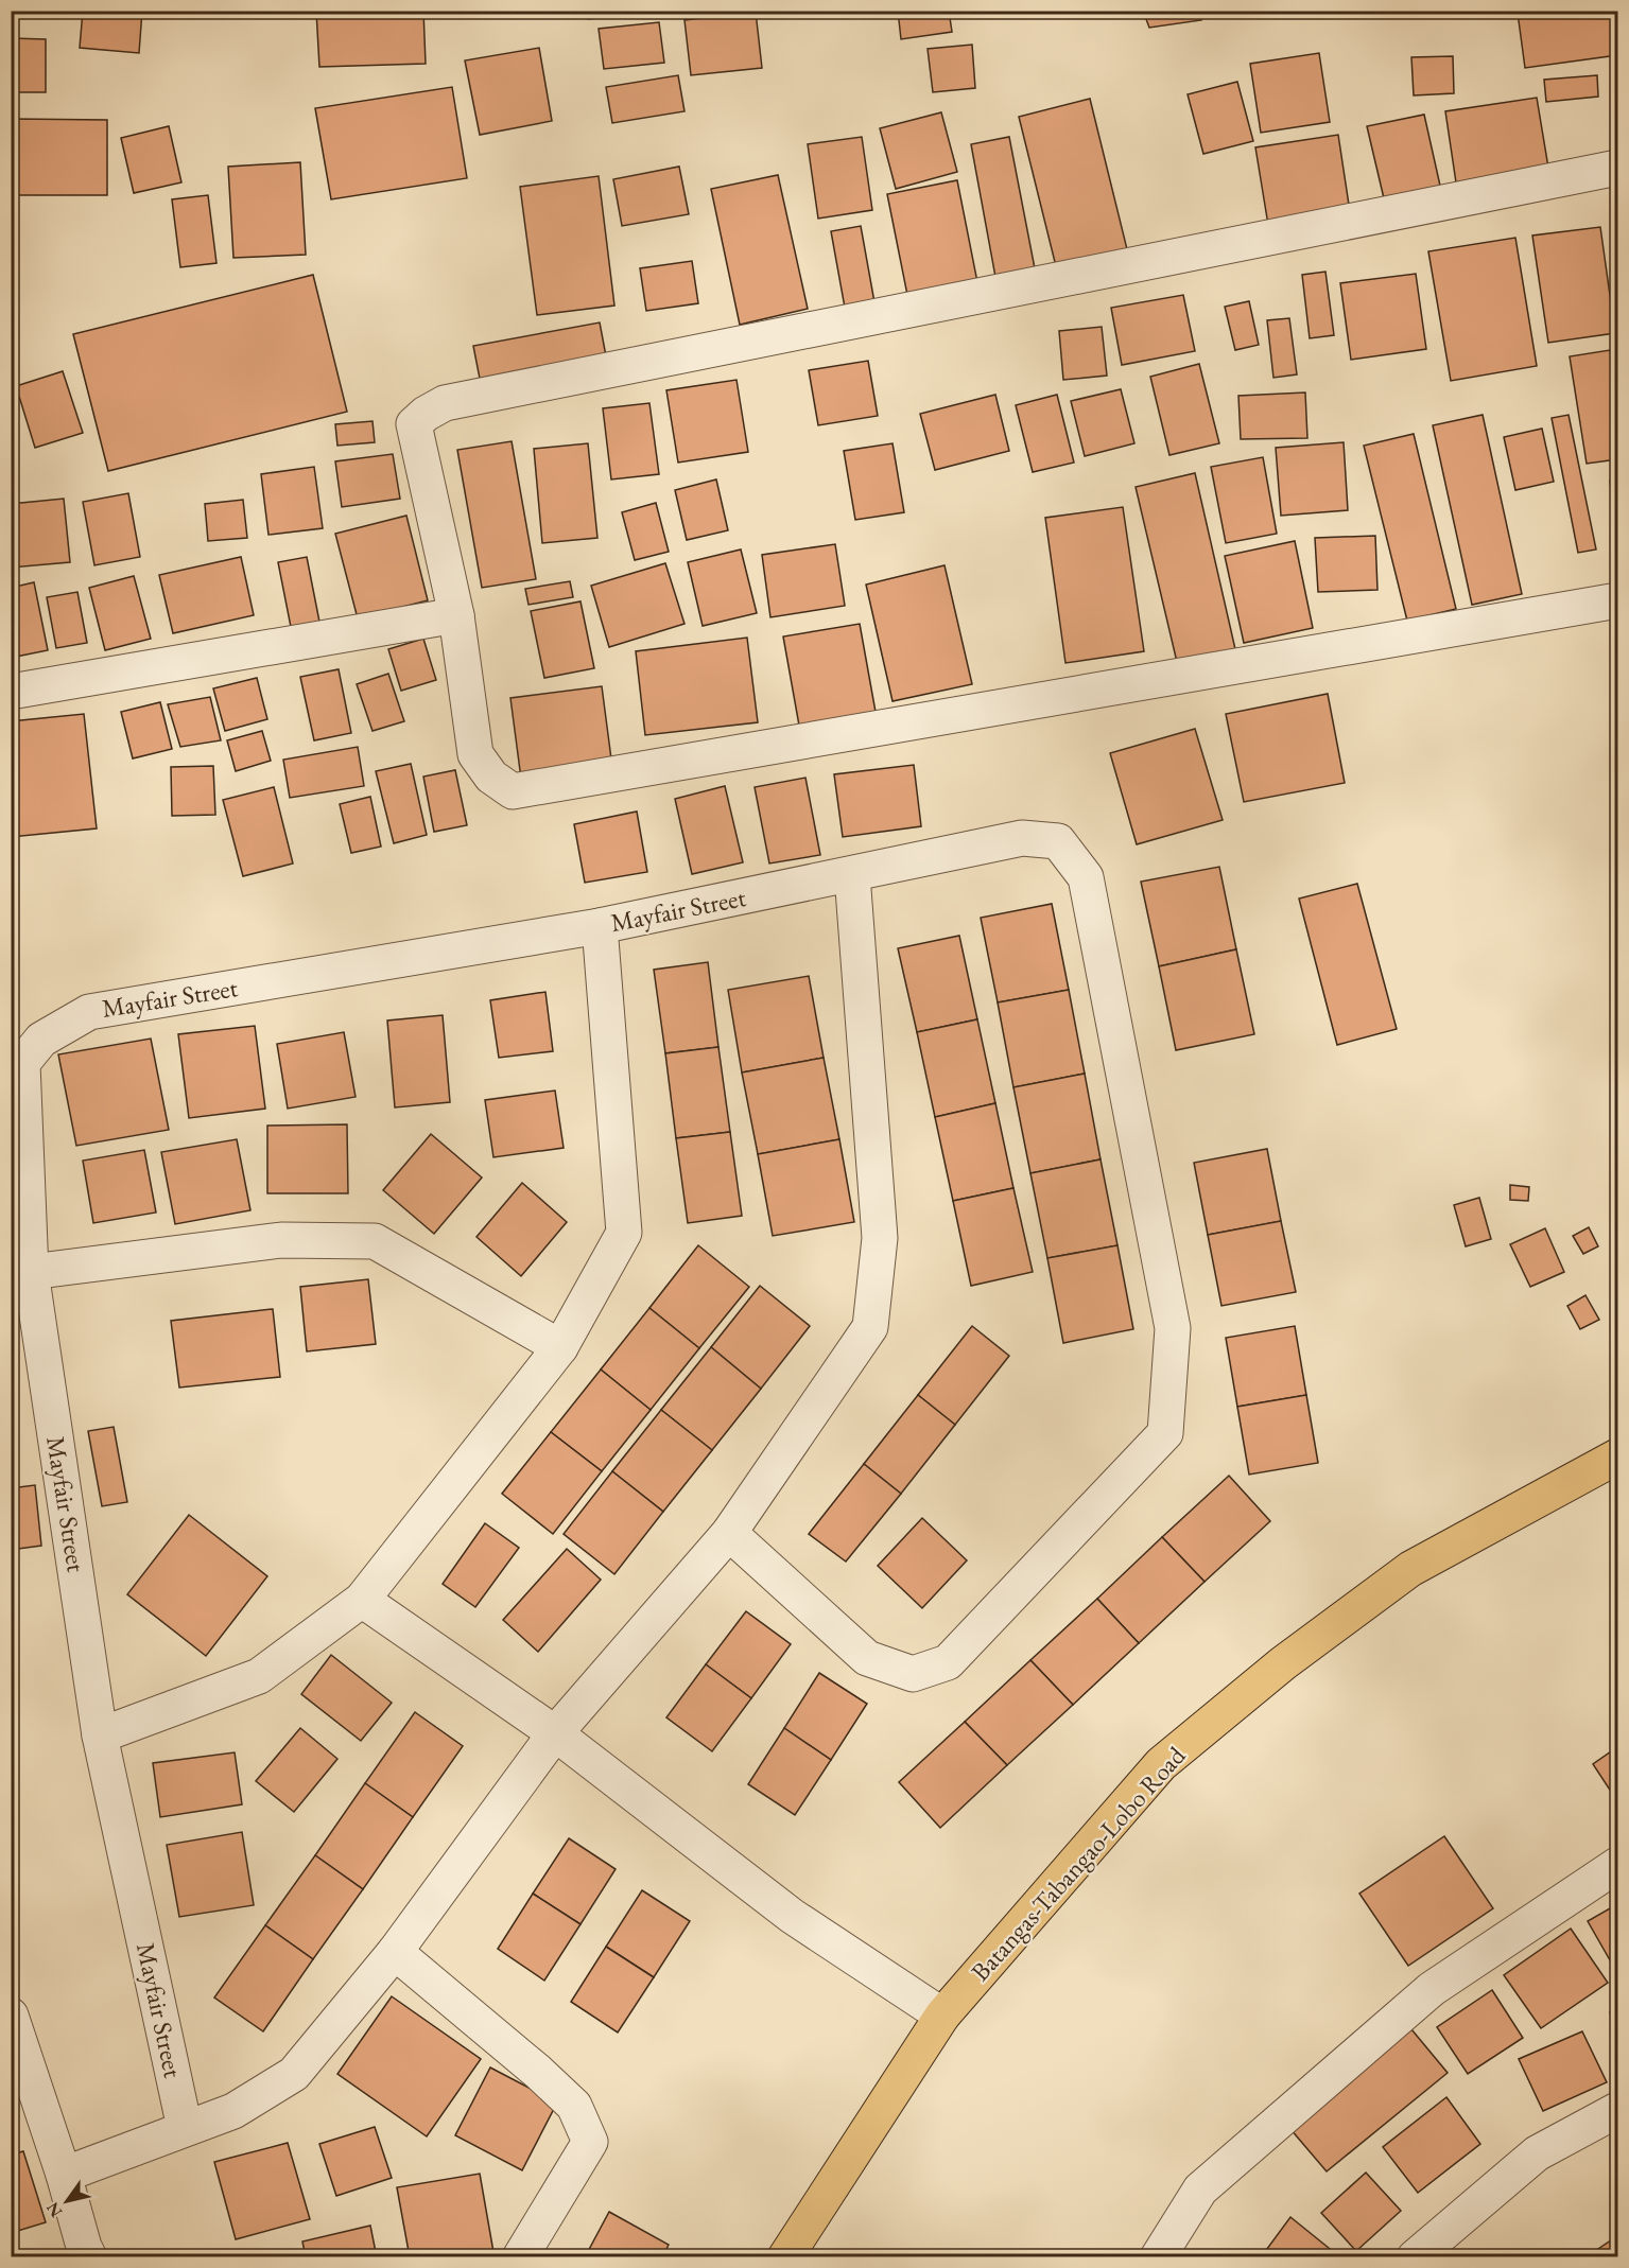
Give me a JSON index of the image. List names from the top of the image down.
{
  "streets": {
    "main road": ["Batangas-Tabangao-Lobo Road"],
    "street": ["Mayfair Street"]
  },
  "north": "bottom left"
}
